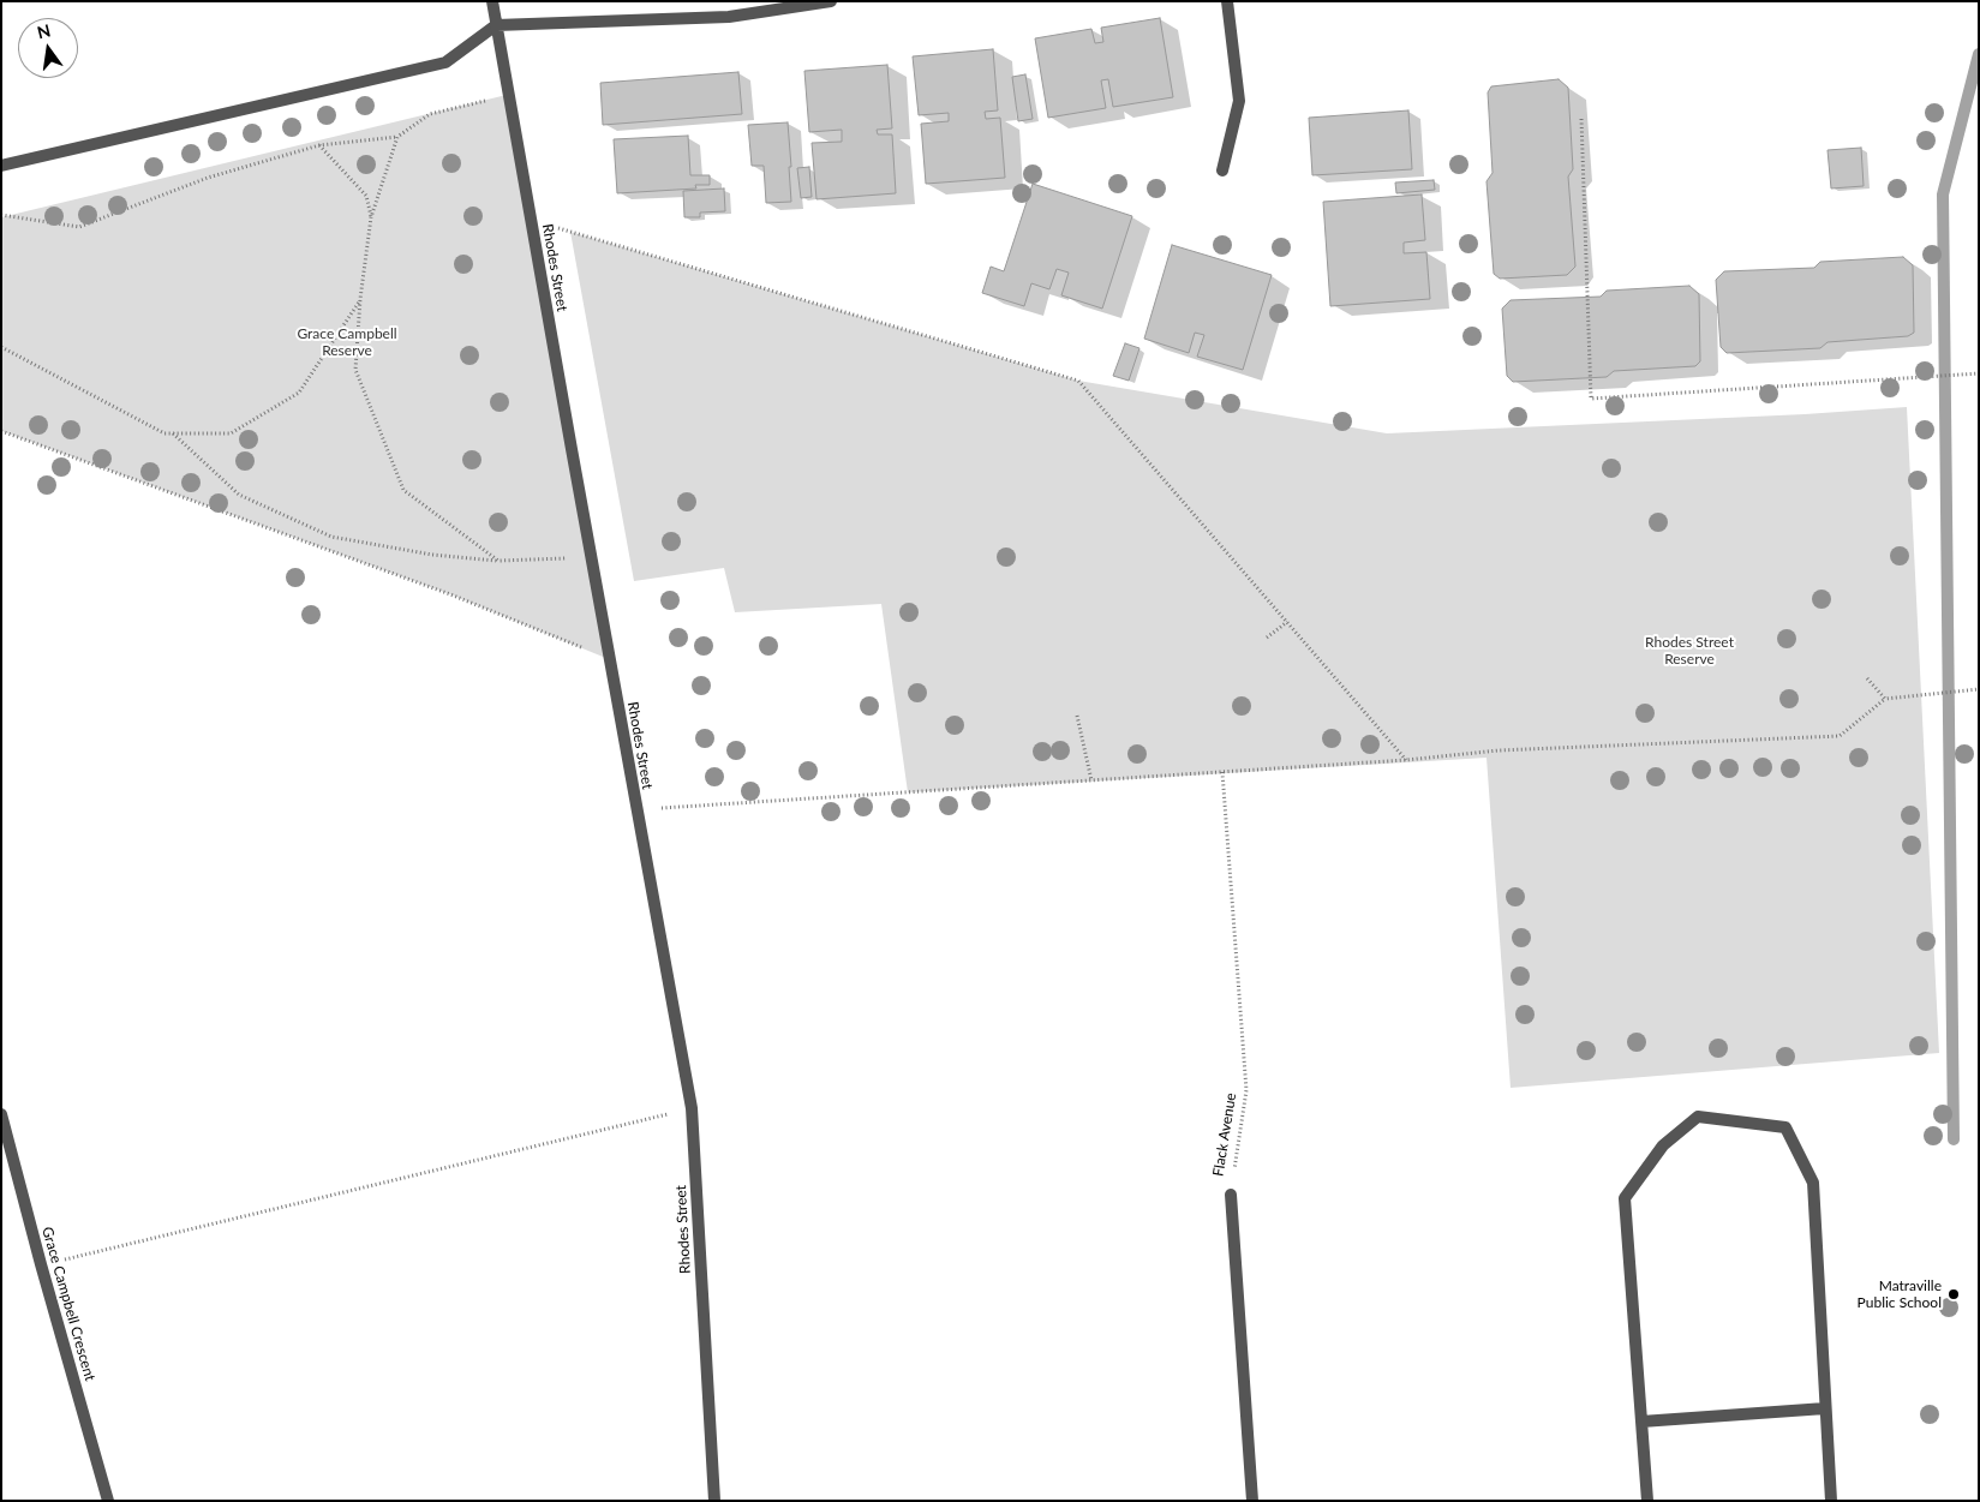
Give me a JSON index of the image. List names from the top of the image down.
{
  "streets": {
    "street": ["Rhodes Street", "Flack Avenue", "Grace Campbell Crescent"]
  },
  "parks": ["Grace Campbell Reserve", "Rhodes Street Reserve"],
  "places": ["Matraville Public School"],
  "north": "top"
}
